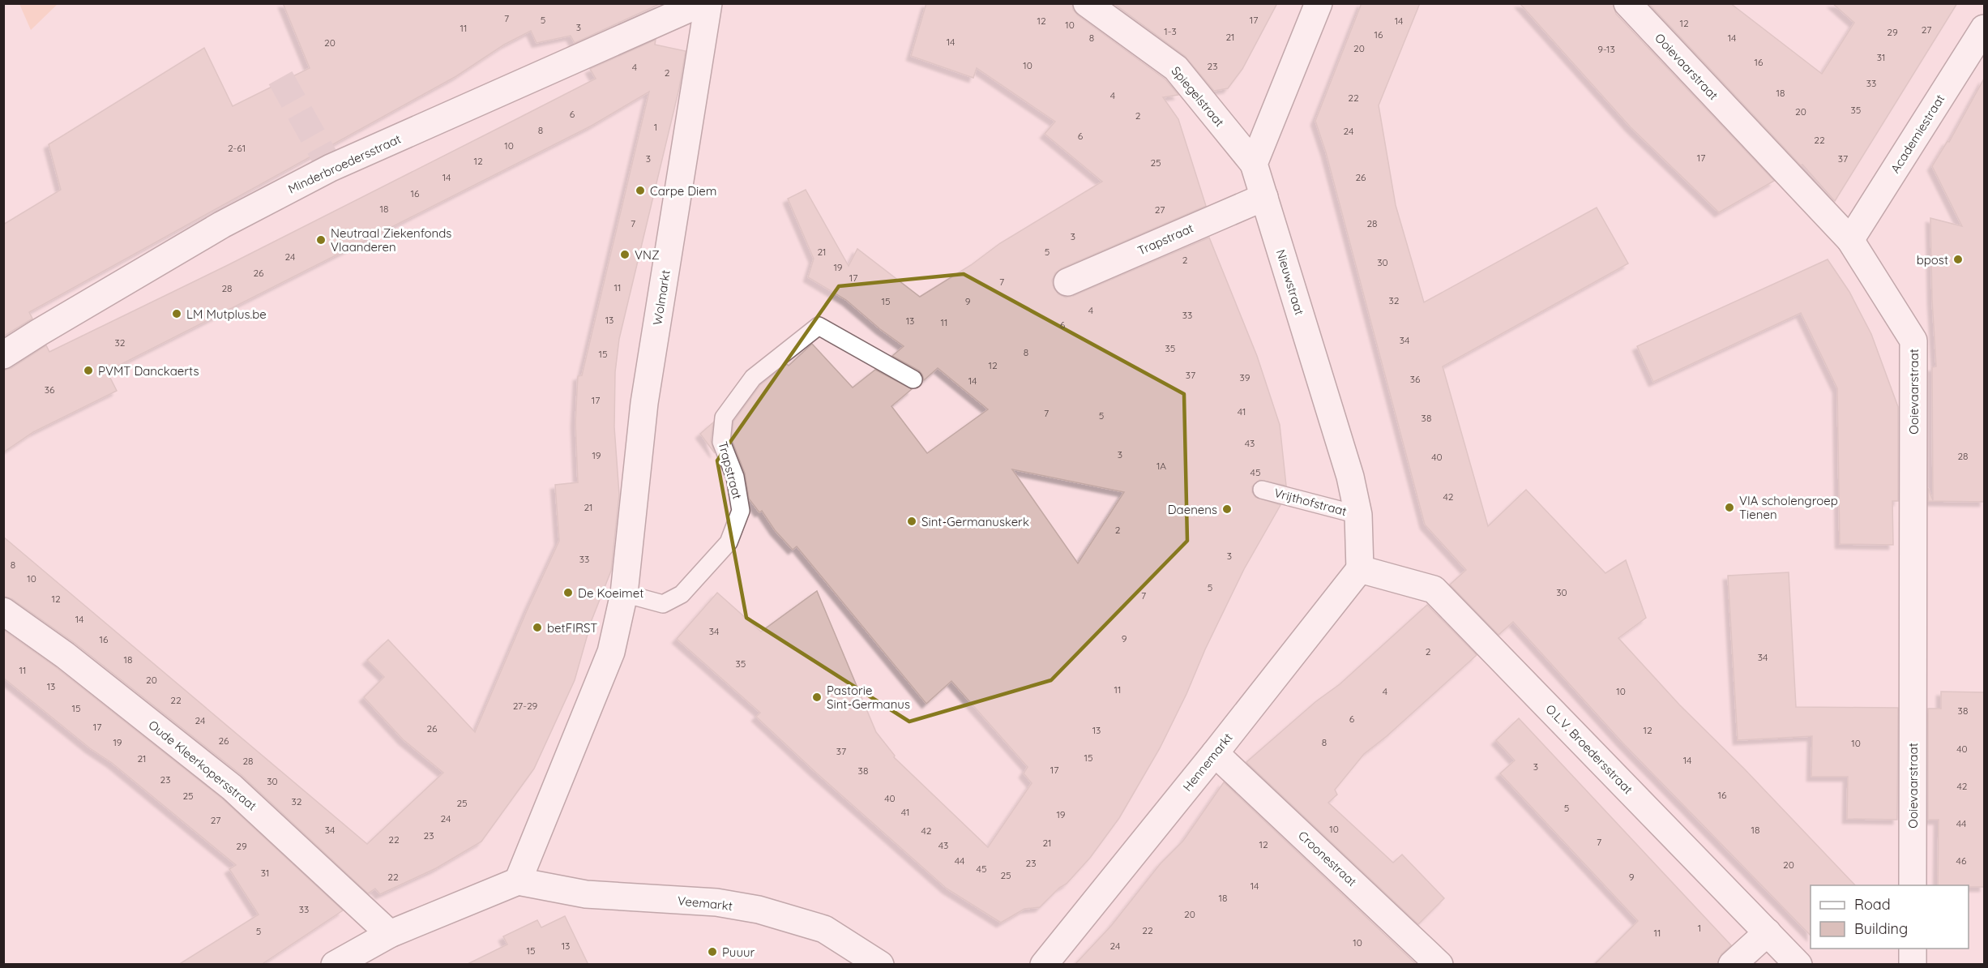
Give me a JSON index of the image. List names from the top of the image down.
{
  "streets": {
    "street": [
      "Ooievaarstraat",
      "Spiegelstraat",
      "Academiestraat",
      "Minderbroedersstraat",
      "Trapstraat",
      "Nieuwstraat",
      "Wolmarkt",
      "O.L.V. Broedersstraat",
      "Hennemarkt",
      "Oude Kleerkopersstraat",
      "Croonestraat",
      "Veemarkt"
    ],
    "lane": ["Vrijthofstraat"]
  },
  "crossings": [
    ["Ooievaarstraat", "Academiestraat"],
    ["Spiegelstraat", "Nieuwstraat"],
    ["Trapstraat", "Nieuwstraat"],
    ["Trapstraat", "Wolmarkt"],
    ["Nieuwstraat", "Vrijthofstraat"],
    ["Nieuwstraat", "O.L.V. Broedersstraat"],
    ["Nieuwstraat", "Hennemarkt"],
    ["O.L.V. Broedersstraat", "Hennemarkt"],
    ["Hennemarkt", "Croonestraat"]
  ],
  "places": [
    "Carpe Diem",
    "Neutraal Ziekenfonds Vlaanderen",
    "VNZ",
    "bpost",
    "LM Mutplus.be",
    "PVMT Danckaerts",
    "VIA scholengroep Tienen",
    "Daenens",
    "Sint-Germanuskerk",
    "De Koeimet",
    "betFIRST",
    "Pastorie Sint-Germanus",
    "Puuur"
  ],
  "house_numbers": [
    "7",
    "5",
    "17",
    "12",
    "14",
    "12",
    "10",
    "3",
    "11",
    "27",
    "1-3",
    "29",
    "16",
    "21",
    "8",
    "14",
    "14",
    "20",
    "20",
    "9-13",
    "31",
    "16",
    "10",
    "23",
    "4",
    "2",
    "33",
    "18",
    "4",
    "22",
    "35",
    "20",
    "6",
    "2",
    "1",
    "8",
    "24",
    "6",
    "22",
    "10",
    "2-61",
    "17",
    "3",
    "37",
    "12",
    "25",
    "14",
    "26",
    "16",
    "18",
    "27",
    "7",
    "28",
    "3",
    "21",
    "5",
    "24",
    "2",
    "30",
    "19",
    "26",
    "17",
    "7",
    "11",
    "28",
    "32",
    "15",
    "9",
    "4",
    "33",
    "13",
    "13",
    "11",
    "6",
    "34",
    "32",
    "35",
    "8",
    "15",
    "12",
    "37",
    "39",
    "36",
    "14",
    "36",
    "17",
    "41",
    "7",
    "5",
    "38",
    "43",
    "3",
    "19",
    "28",
    "40",
    "1A",
    "45",
    "42",
    "21",
    "2",
    "3",
    "33",
    "8",
    "10",
    "5",
    "30",
    "7",
    "12",
    "14",
    "34",
    "9",
    "16",
    "2",
    "34",
    "18",
    "35",
    "11",
    "20",
    "13",
    "11",
    "4",
    "10",
    "22",
    "27-29",
    "15",
    "38",
    "6",
    "24",
    "17",
    "26",
    "13",
    "12",
    "26",
    "19",
    "8",
    "10",
    "40",
    "37",
    "15",
    "21",
    "14",
    "28",
    "3",
    "17",
    "38",
    "23",
    "30",
    "42",
    "16",
    "25",
    "40",
    "32",
    "25",
    "5",
    "41",
    "19",
    "24",
    "27",
    "44",
    "10",
    "34",
    "18",
    "42",
    "23",
    "22",
    "7",
    "21",
    "12",
    "43",
    "29",
    "44",
    "46",
    "23",
    "20",
    "45",
    "31",
    "25",
    "22",
    "9",
    "14",
    "18",
    "33",
    "20",
    "1",
    "22",
    "5",
    "11",
    "10",
    "13",
    "24",
    "15"
  ],
  "legend": ["Road", "Building"]
}
